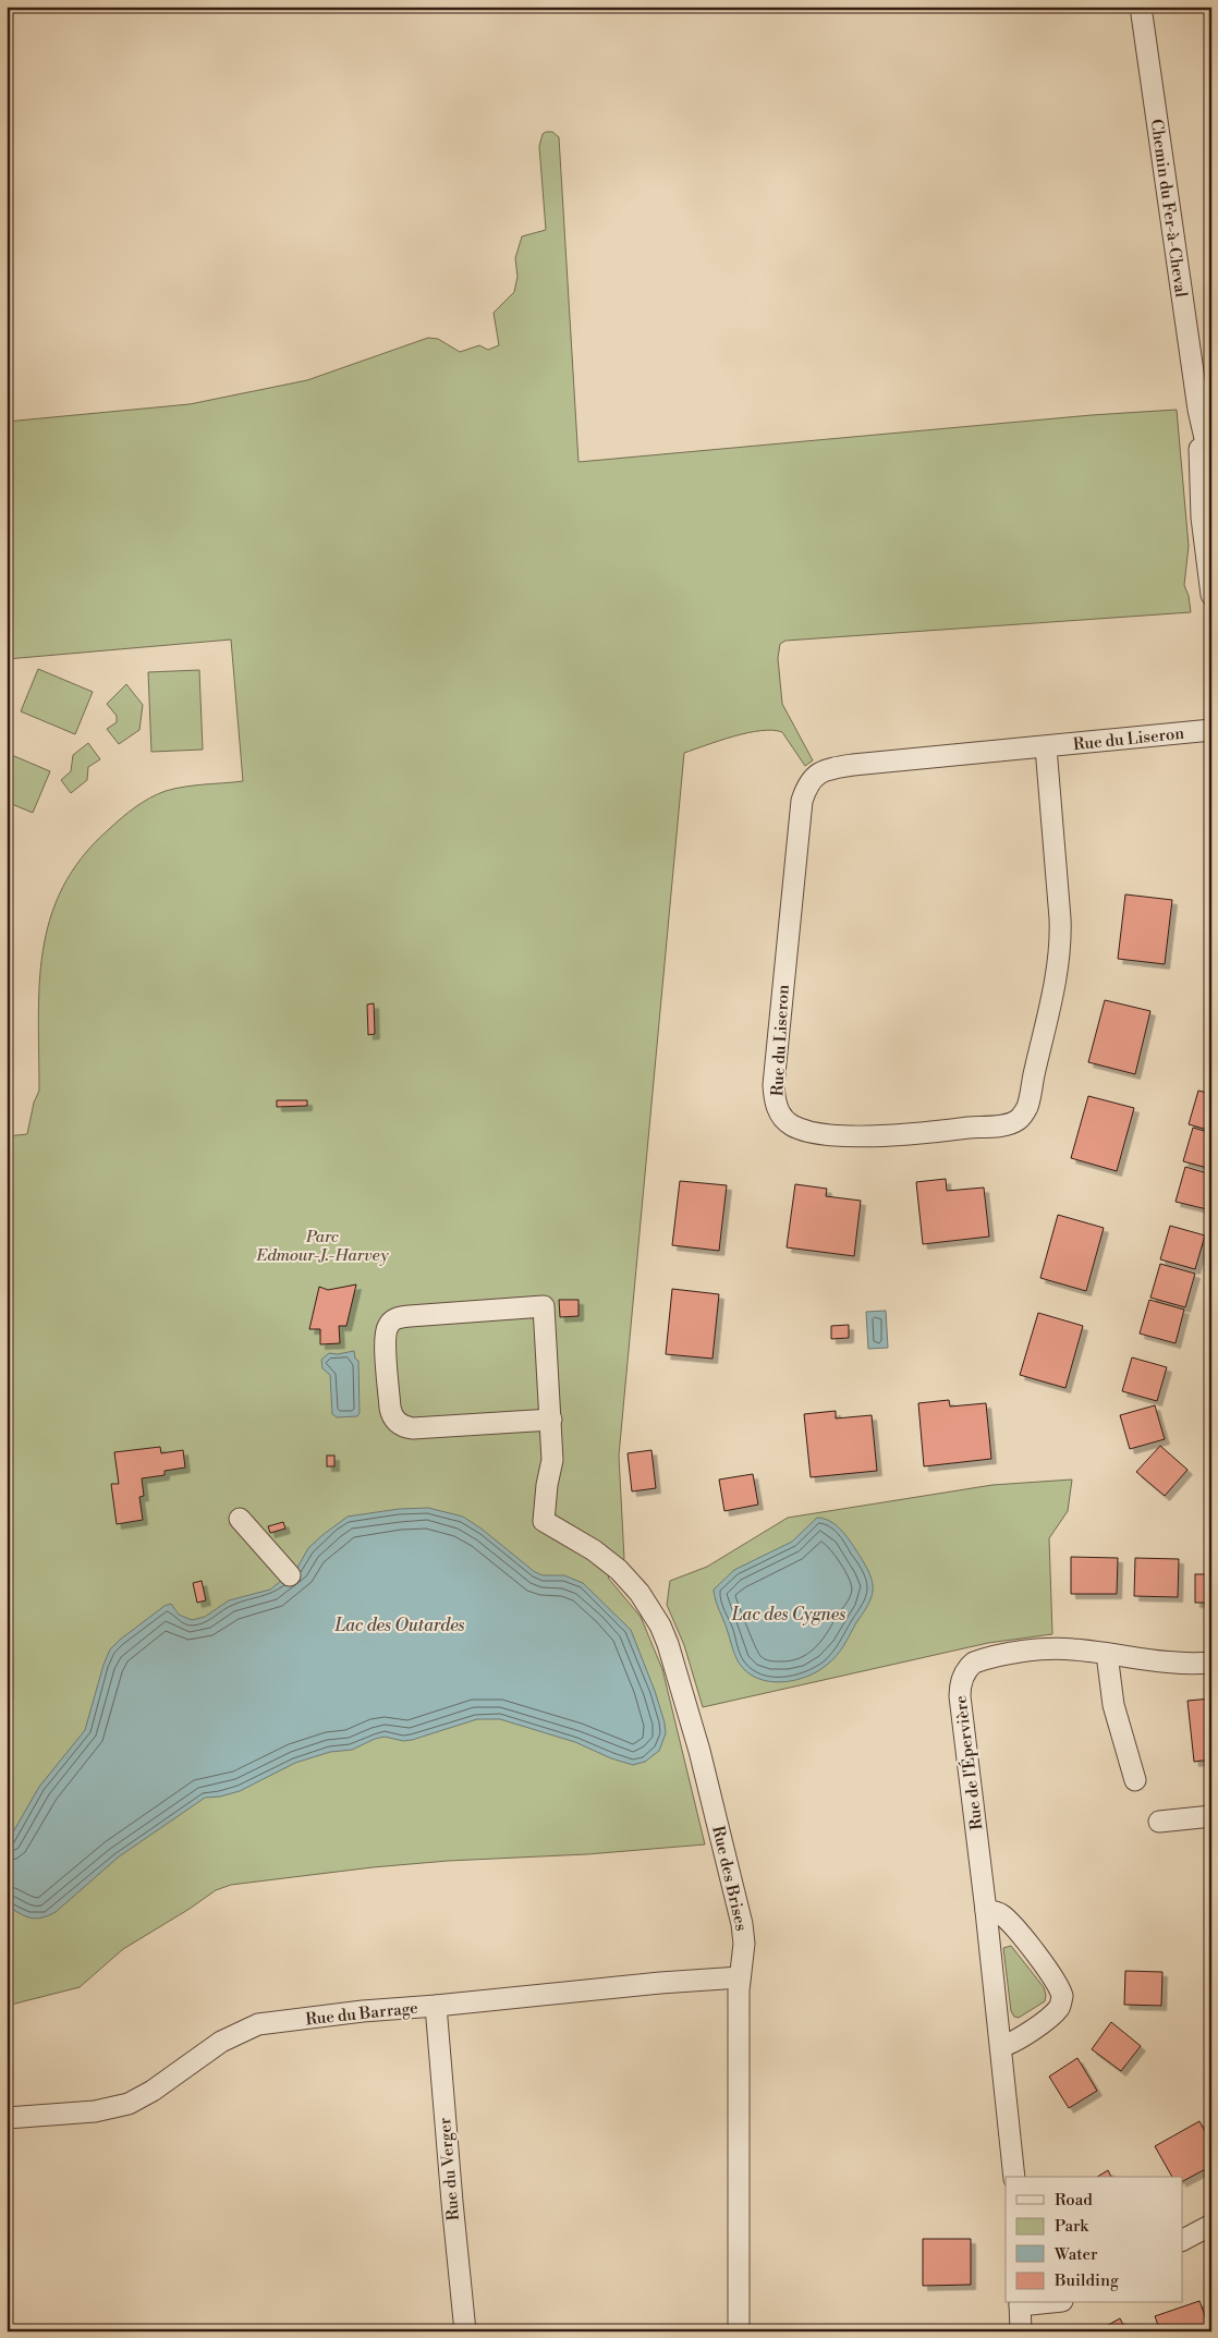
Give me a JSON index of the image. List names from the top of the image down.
{
  "streets": {
    "street": [
      "Chemin du Fer-à-Cheval",
      "Rue du Liseron",
      "Rue de l'Épervière",
      "Rue des Brises",
      "Rue du Barrage",
      "Rue du Verger"
    ]
  },
  "crossings": [
    ["Rue des Brises", "Rue du Barrage"],
    ["Rue du Barrage", "Rue du Verger"]
  ],
  "water": ["Lac des Cygnes", "Lac des Outardes"],
  "parks": ["Parc Edmour-J.-Harvey"],
  "legend": [
    "Road",
    "Park",
    "Water",
    "Building"
  ]
}
